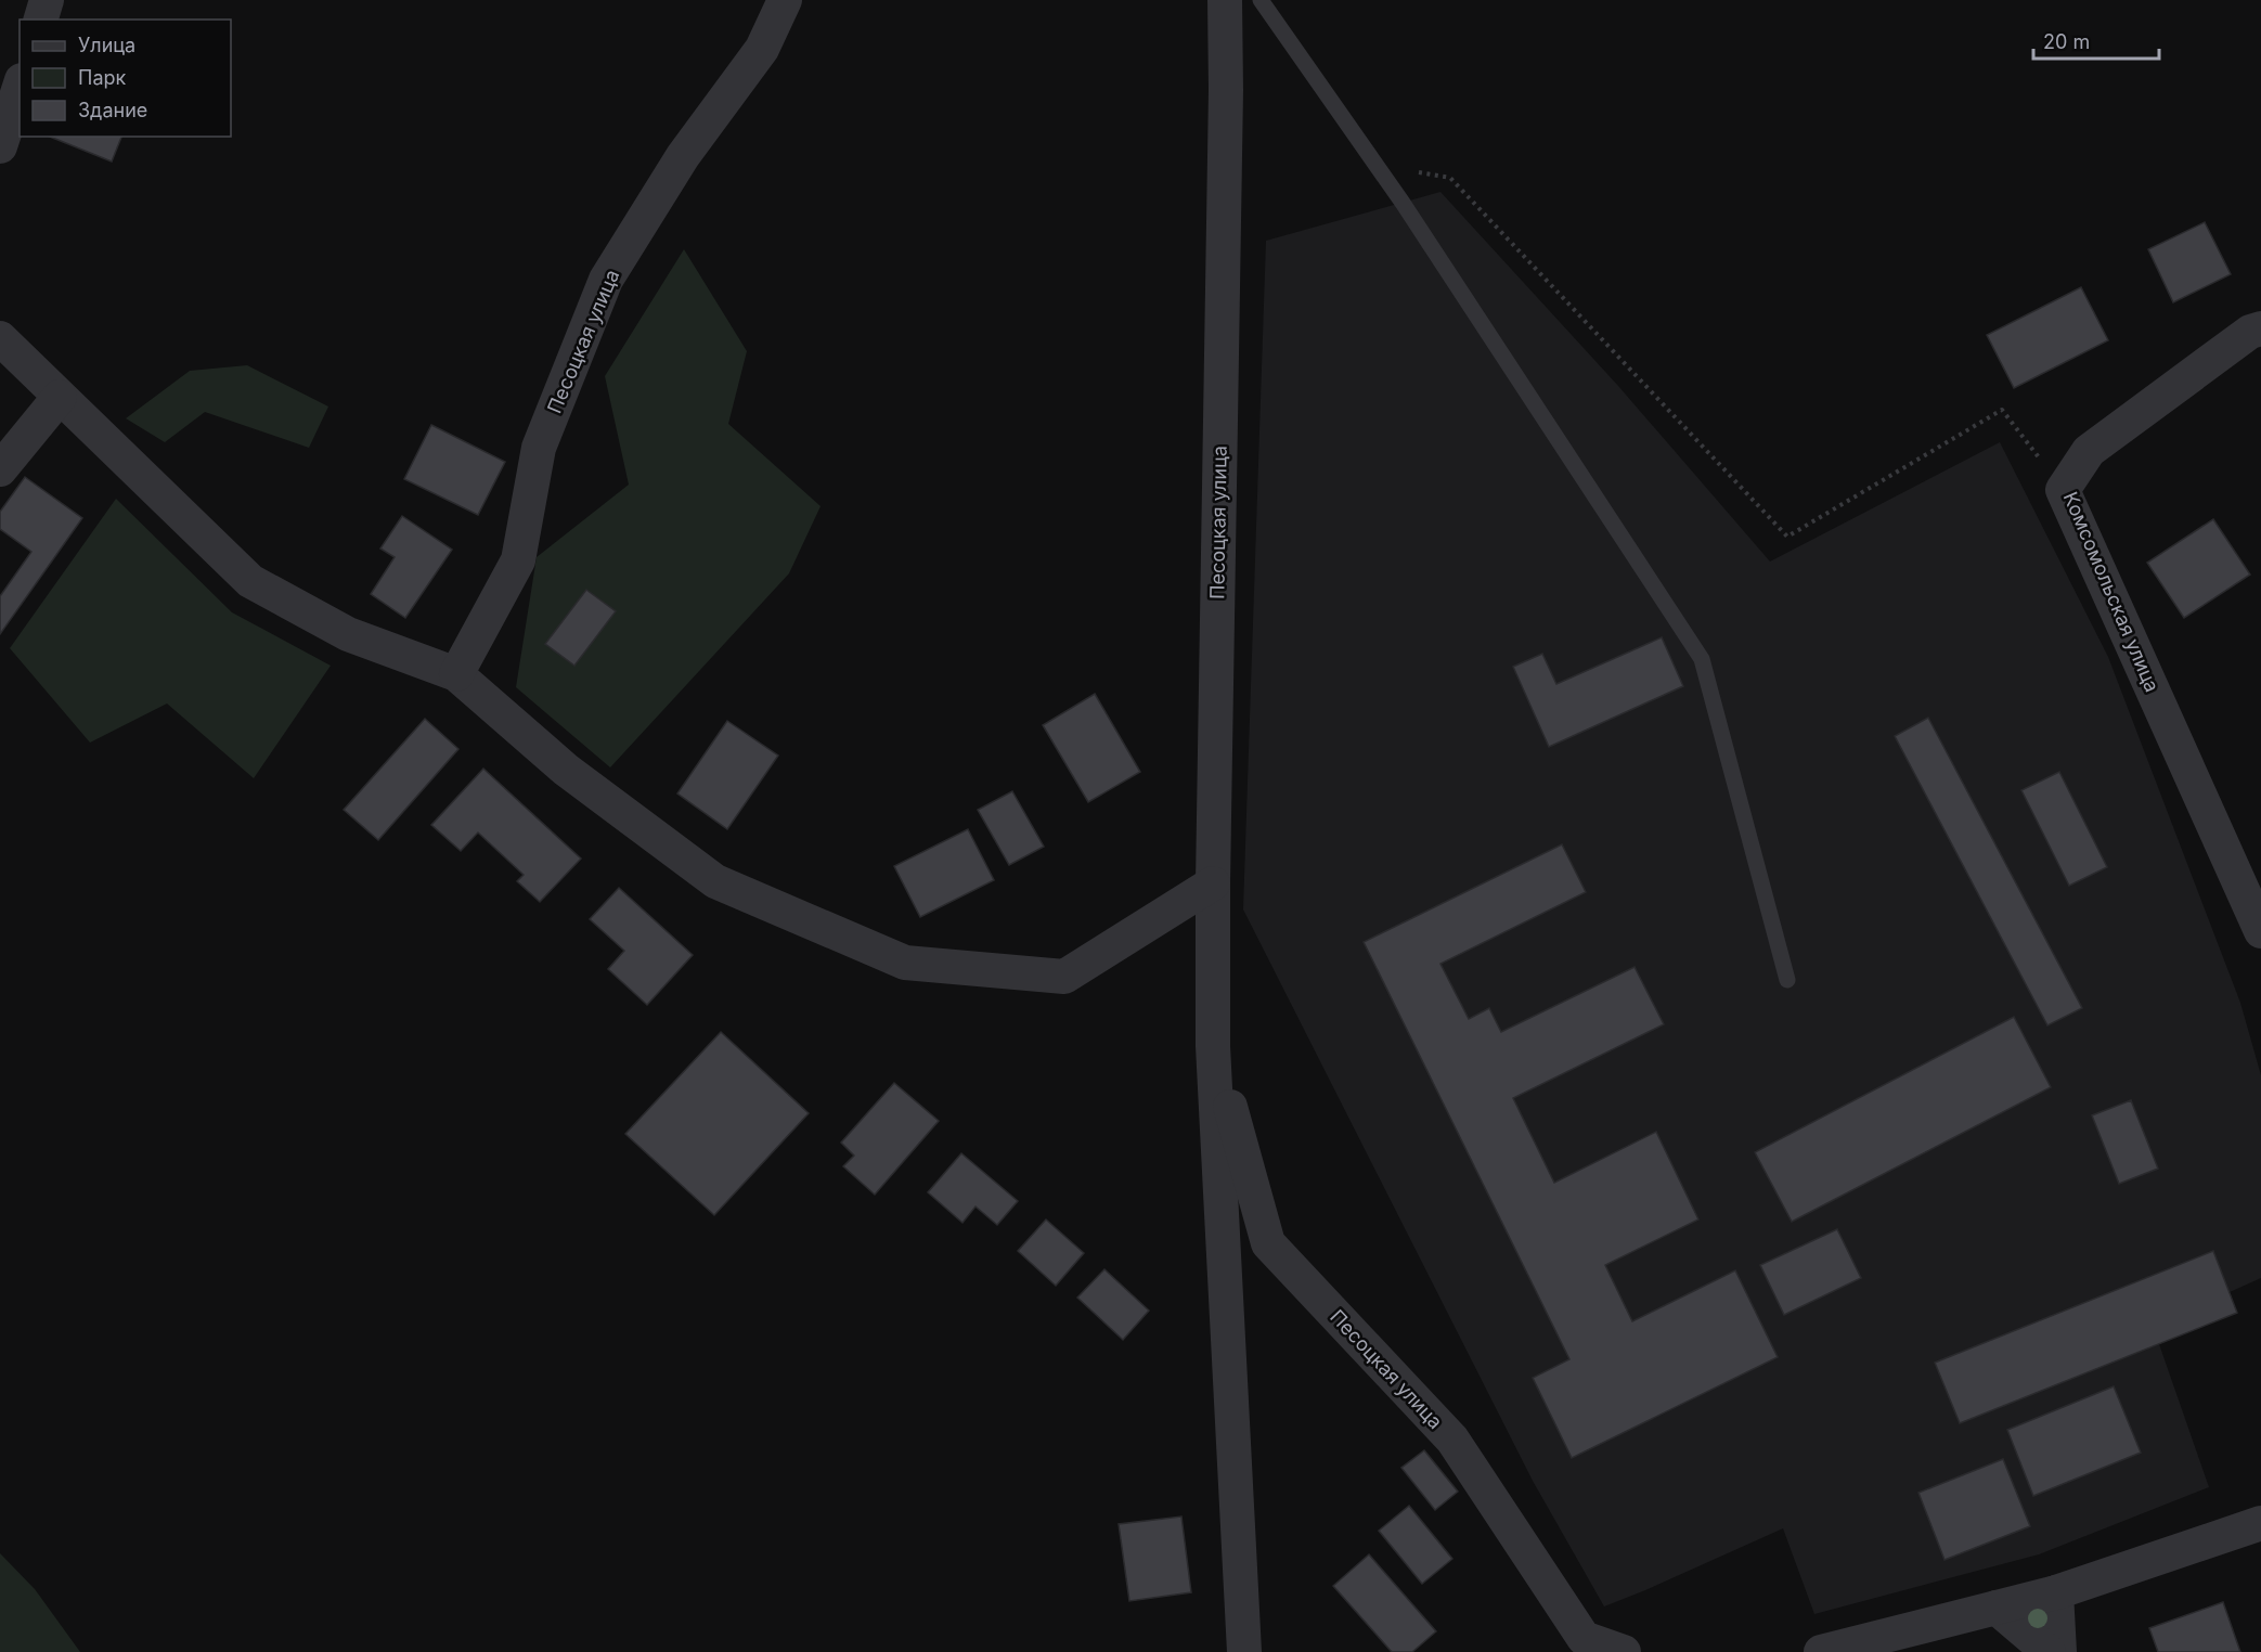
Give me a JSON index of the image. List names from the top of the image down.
{
  "streets": {
    "street": ["Песоцкая улица", "Комсомольская улица"]
  },
  "legend": ["Улица", "Парк", "Здание"],
  "scale_bar": "20 m"
}
